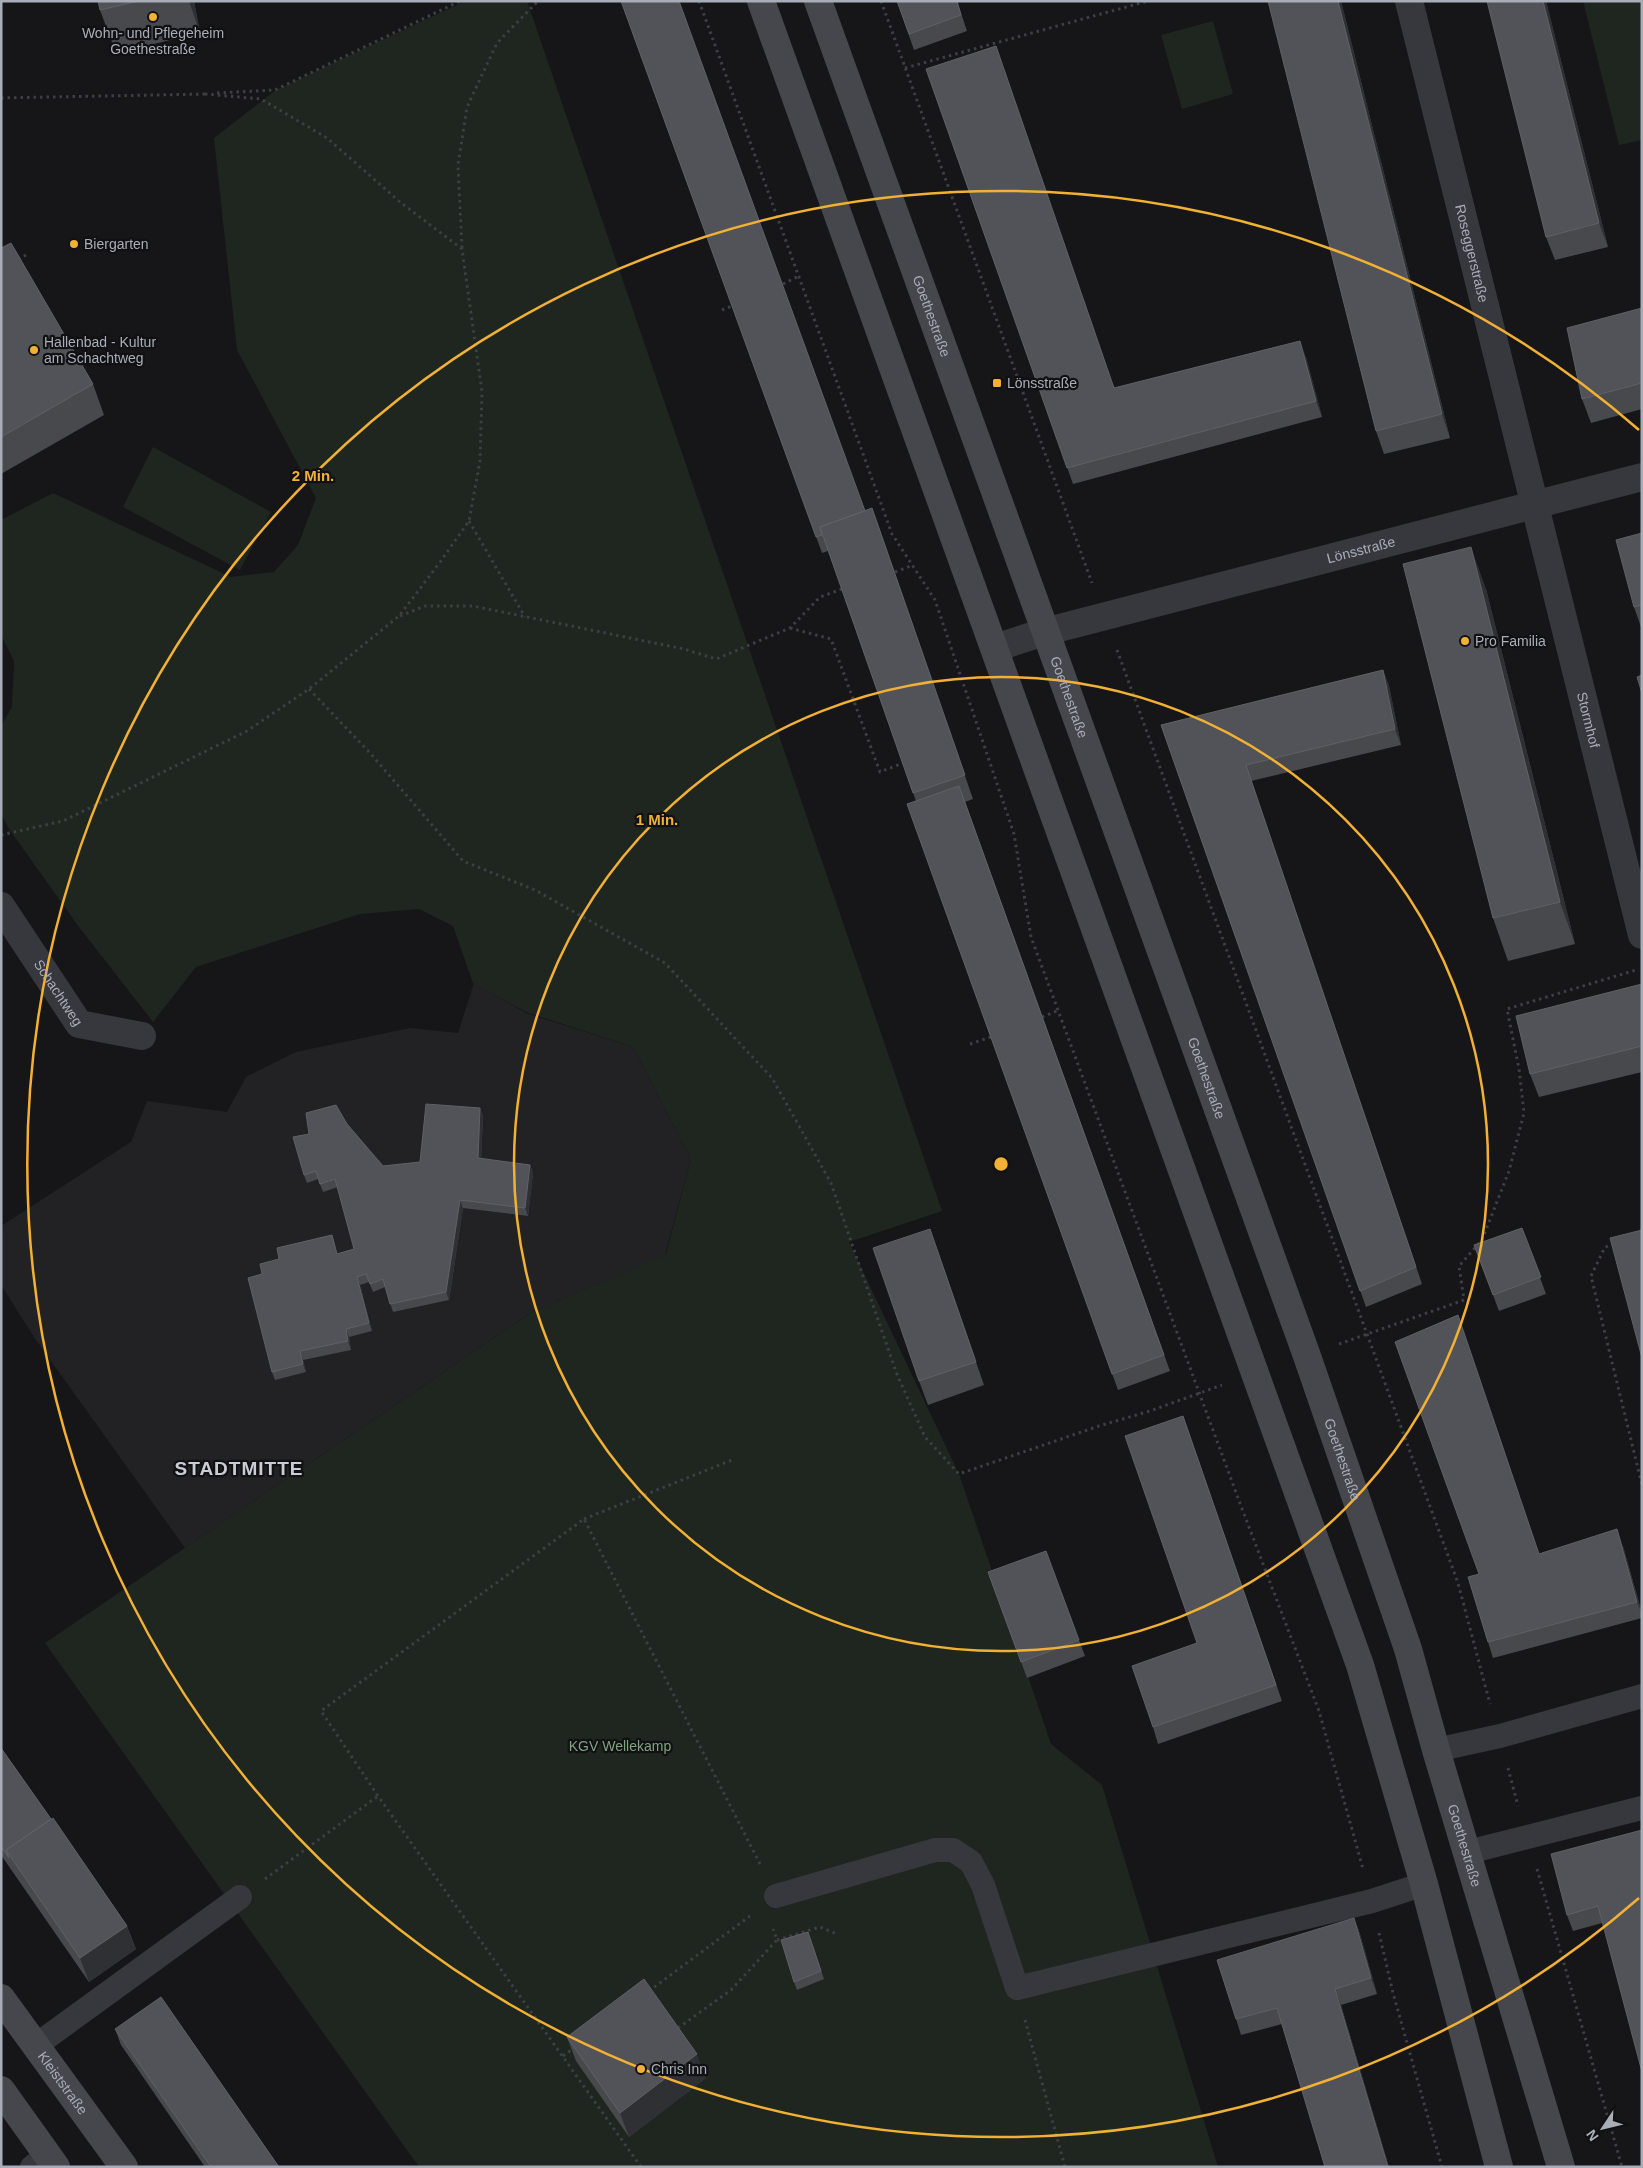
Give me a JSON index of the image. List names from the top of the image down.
{
  "streets": {
    "street": [
      "Roseggerstraße",
      "Goethestraße",
      "Lönsstraße",
      "Stormhof",
      "Schachtweg",
      "Kleiststraße"
    ]
  },
  "crossings": [
    ["Roseggerstraße", "Lönsstraße"],
    ["Roseggerstraße", "Stormhof"],
    ["Goethestraße", "Lönsstraße"],
    ["Lönsstraße", "Stormhof"]
  ],
  "districts": ["STADTMITTE"],
  "parks": ["KGV Wellekamp"],
  "places": {
    "other": [
      "Wohn- und Pflegeheim Goethestraße",
      "Biergarten",
      "Hallenbad - Kultur am Schachtweg",
      "Pro Familia",
      "Chris Inn"
    ],
    "transit": ["Lönsstraße"]
  },
  "north": "bottom left",
  "rings": ["2 Min.", "1 Min."]
}
